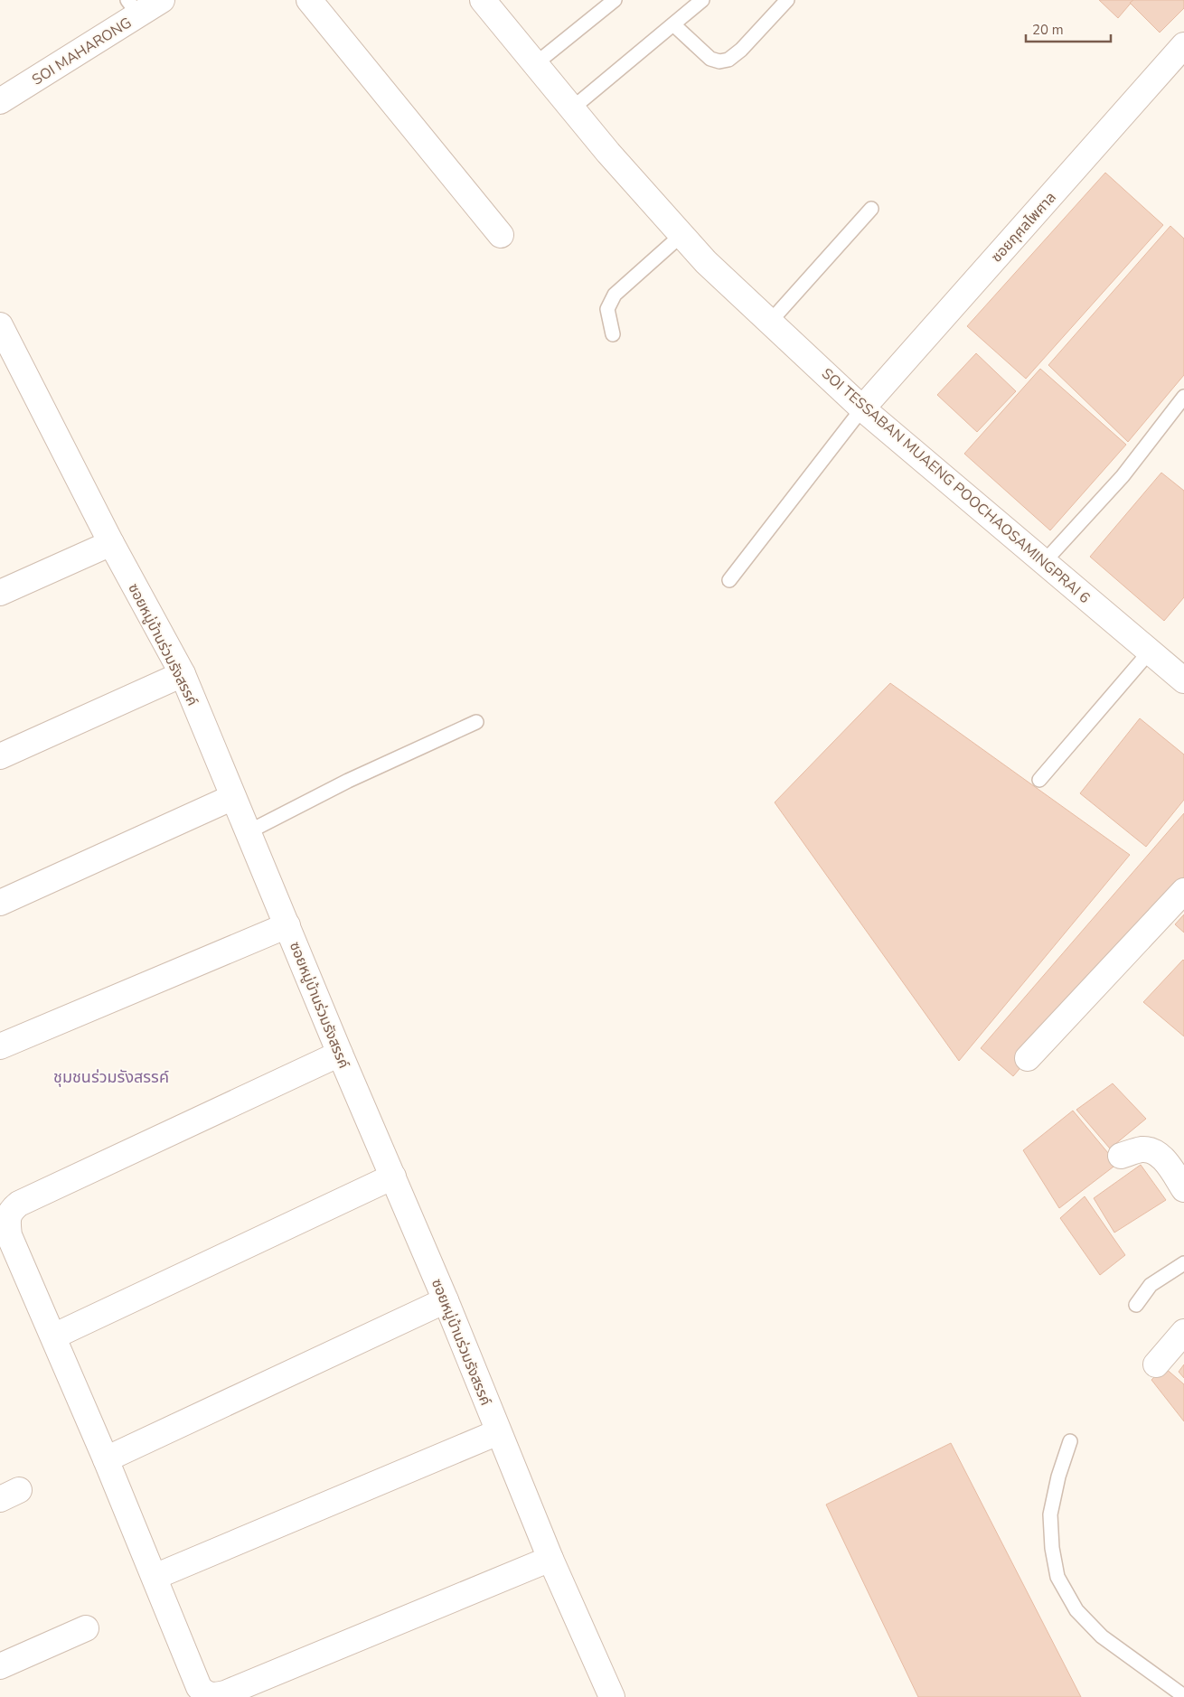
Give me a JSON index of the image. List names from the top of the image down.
{
  "streets": {
    "street": [
      "SOI MAHARONG",
      "ซอยกุศลไพศาล",
      "SOI TESSABAN MUAENG POOCHAOSAMINGPRAI 6",
      "ซอยหมู่บ้านร่วมรังสรรค์"
    ]
  },
  "crossings": [
    ["ซอยกุศลไพศาล", "SOI TESSABAN MUAENG POOCHAOSAMINGPRAI 6"]
  ],
  "districts": ["ชุมชนร่วมรังสรรค์"],
  "scale_bar": "20 m"
}
